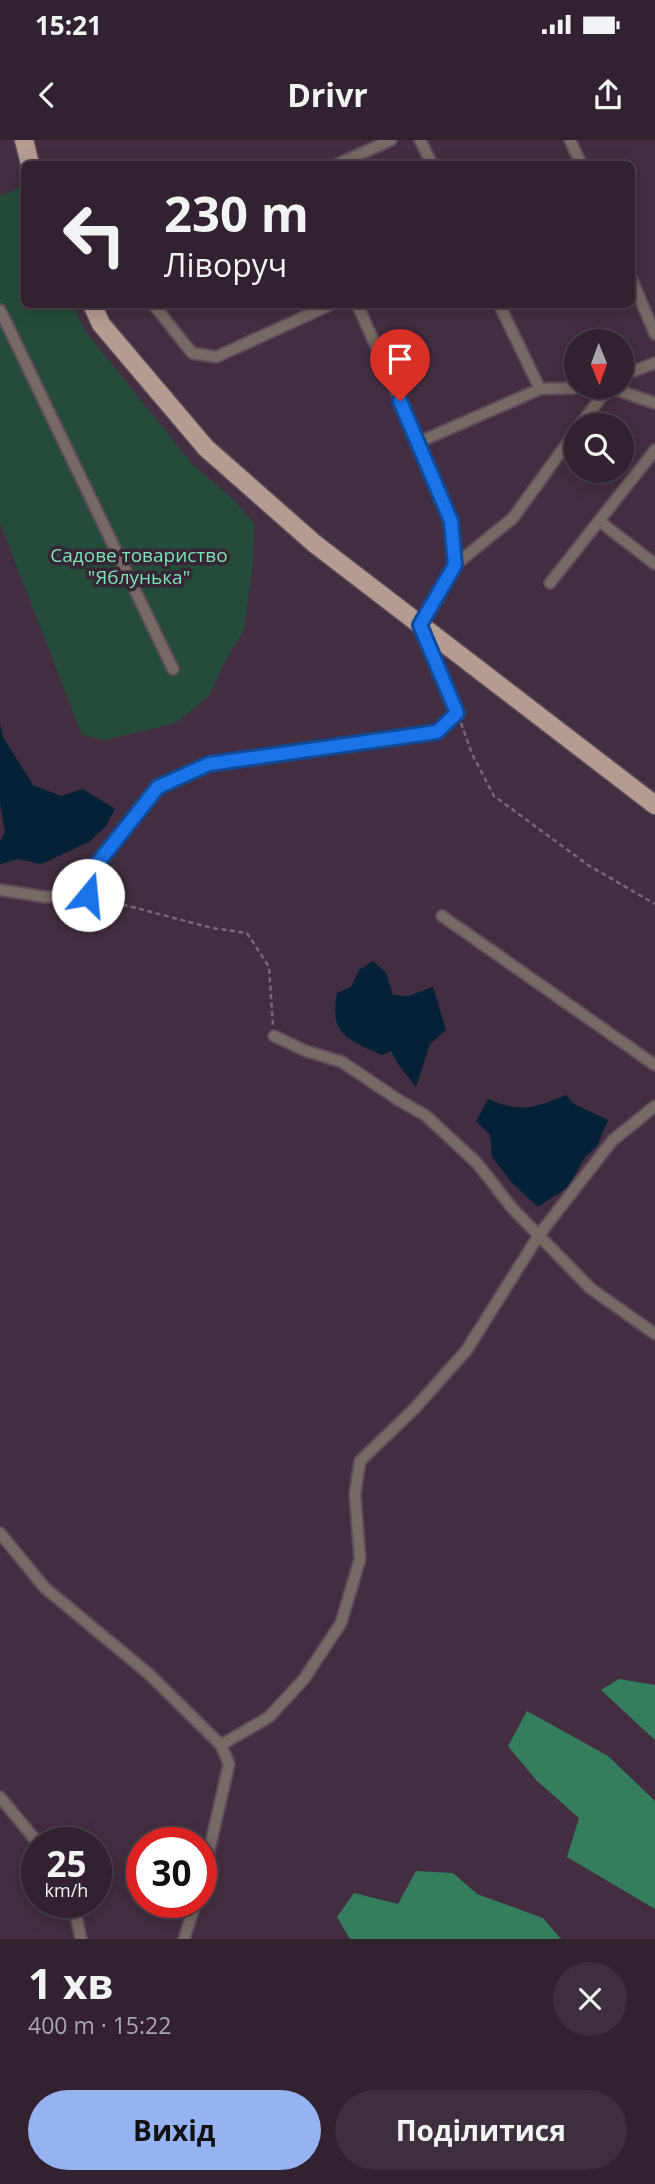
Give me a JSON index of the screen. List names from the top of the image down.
{
  "parks": ["Садове товариство \"Яблунька\""],
  "north": "bottom",
  "page": {
    "status": "15:21",
    "header": "Drivr",
    "turn": ["230 m", "Ліворуч"],
    "speed": "25 km/h",
    "limit": "30",
    "heading": ["1 хв", "400 m · 15:22"],
    "buttons": ["Вихід", "Поділитися"]
  }
}
